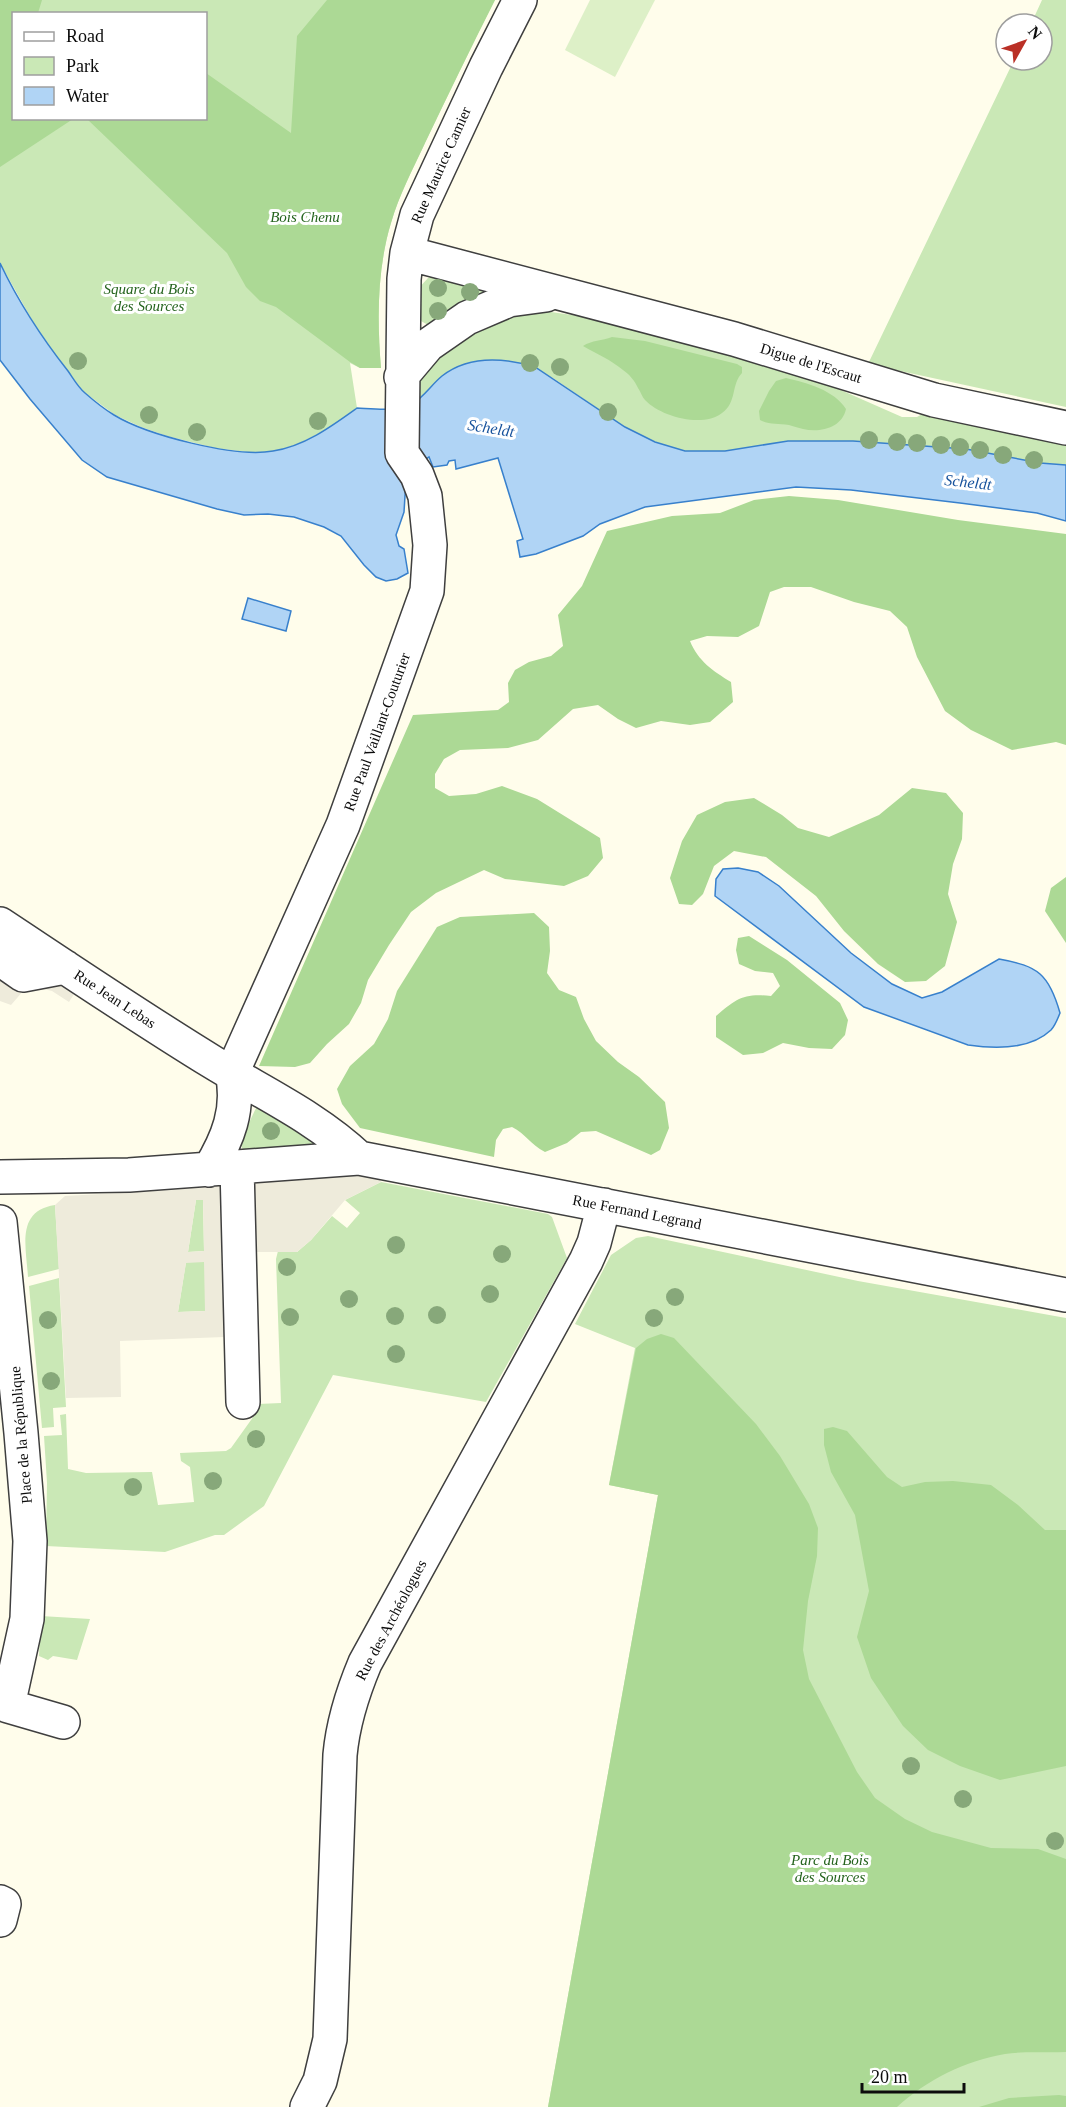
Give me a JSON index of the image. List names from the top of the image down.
{
  "streets": {
    "street": [
      "Rue Maurice Camier",
      "Digue de l'Escaut",
      "Rue Paul Vaillant-Couturier",
      "Rue Jean Lebas",
      "Rue Fernand Legrand",
      "Place de la République",
      "Rue des Archéologues"
    ]
  },
  "crossings": [
    ["Rue Maurice Camier", "Digue de l'Escaut"],
    ["Rue Maurice Camier", "Rue Paul Vaillant-Couturier"],
    ["Digue de l'Escaut", "Rue Paul Vaillant-Couturier"],
    ["Rue Paul Vaillant-Couturier", "Rue Jean Lebas"],
    ["Rue Paul Vaillant-Couturier", "Rue Fernand Legrand"],
    ["Rue Jean Lebas", "Rue Fernand Legrand"],
    ["Rue Fernand Legrand", "Rue des Archéologues"]
  ],
  "water": ["Scheldt"],
  "parks": ["Bois Chenu", "Square du Bois des Sources", "Parc du Bois des Sources"],
  "legend": ["Road", "Park", "Water"],
  "scale_bar": "20 m",
  "north": "top right"
}
